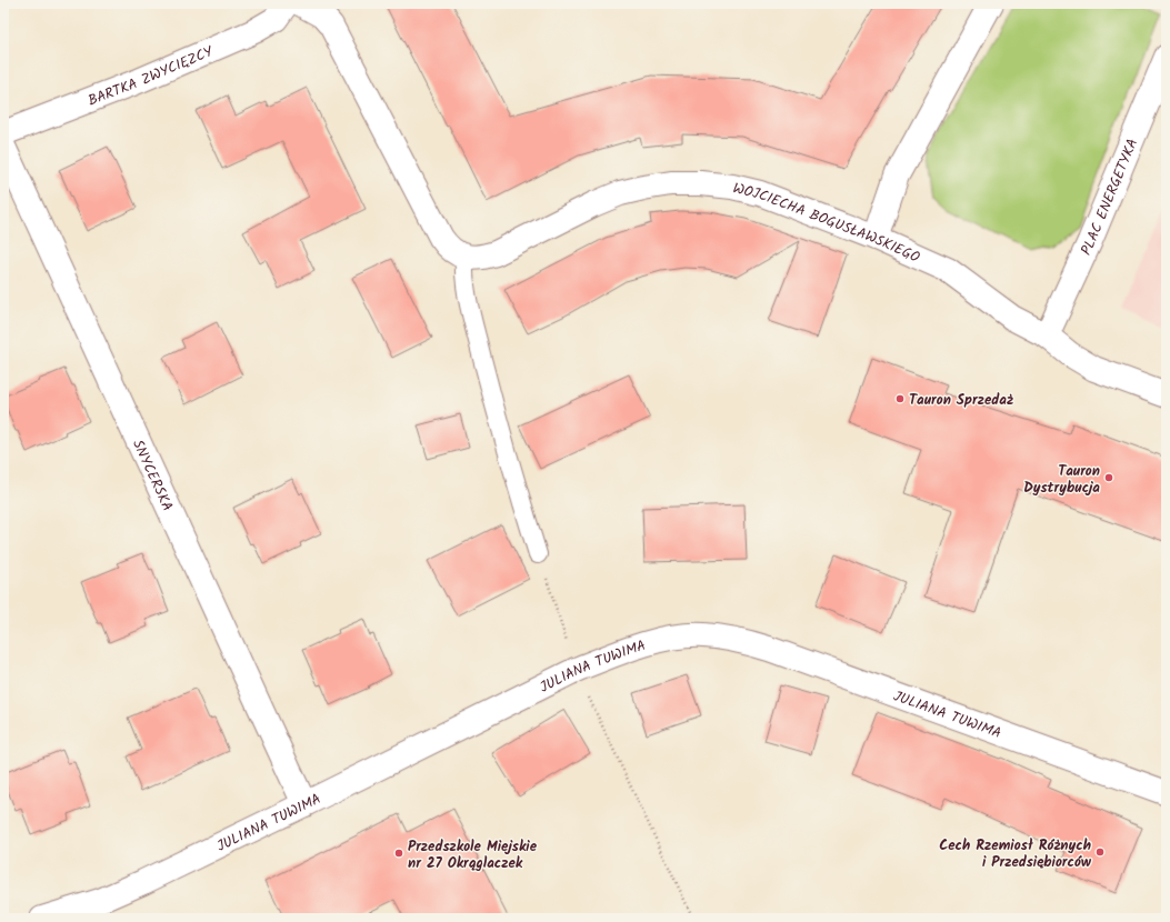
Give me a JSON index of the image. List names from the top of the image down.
{
  "streets": {
    "street": [
      "BARTKA ZWYCIĘZCY",
      "PLAC ENERGETYKA",
      "WOJCIECHA BOGUSŁAWSKIEGO",
      "SNYCERSKA",
      "JULIANA TUWIMA"
    ]
  },
  "crossings": [
    ["PLAC ENERGETYKA", "WOJCIECHA BOGUSŁAWSKIEGO"],
    ["SNYCERSKA", "JULIANA TUWIMA"]
  ],
  "places": [
    "Tauron Sprzedaż",
    "Tauron Dystrybucja",
    "Cech Rzemiosł Różnych i Przedsiębiorców",
    "Przedszkole Miejskie nr 27 Okrąglaczek"
  ]
}
